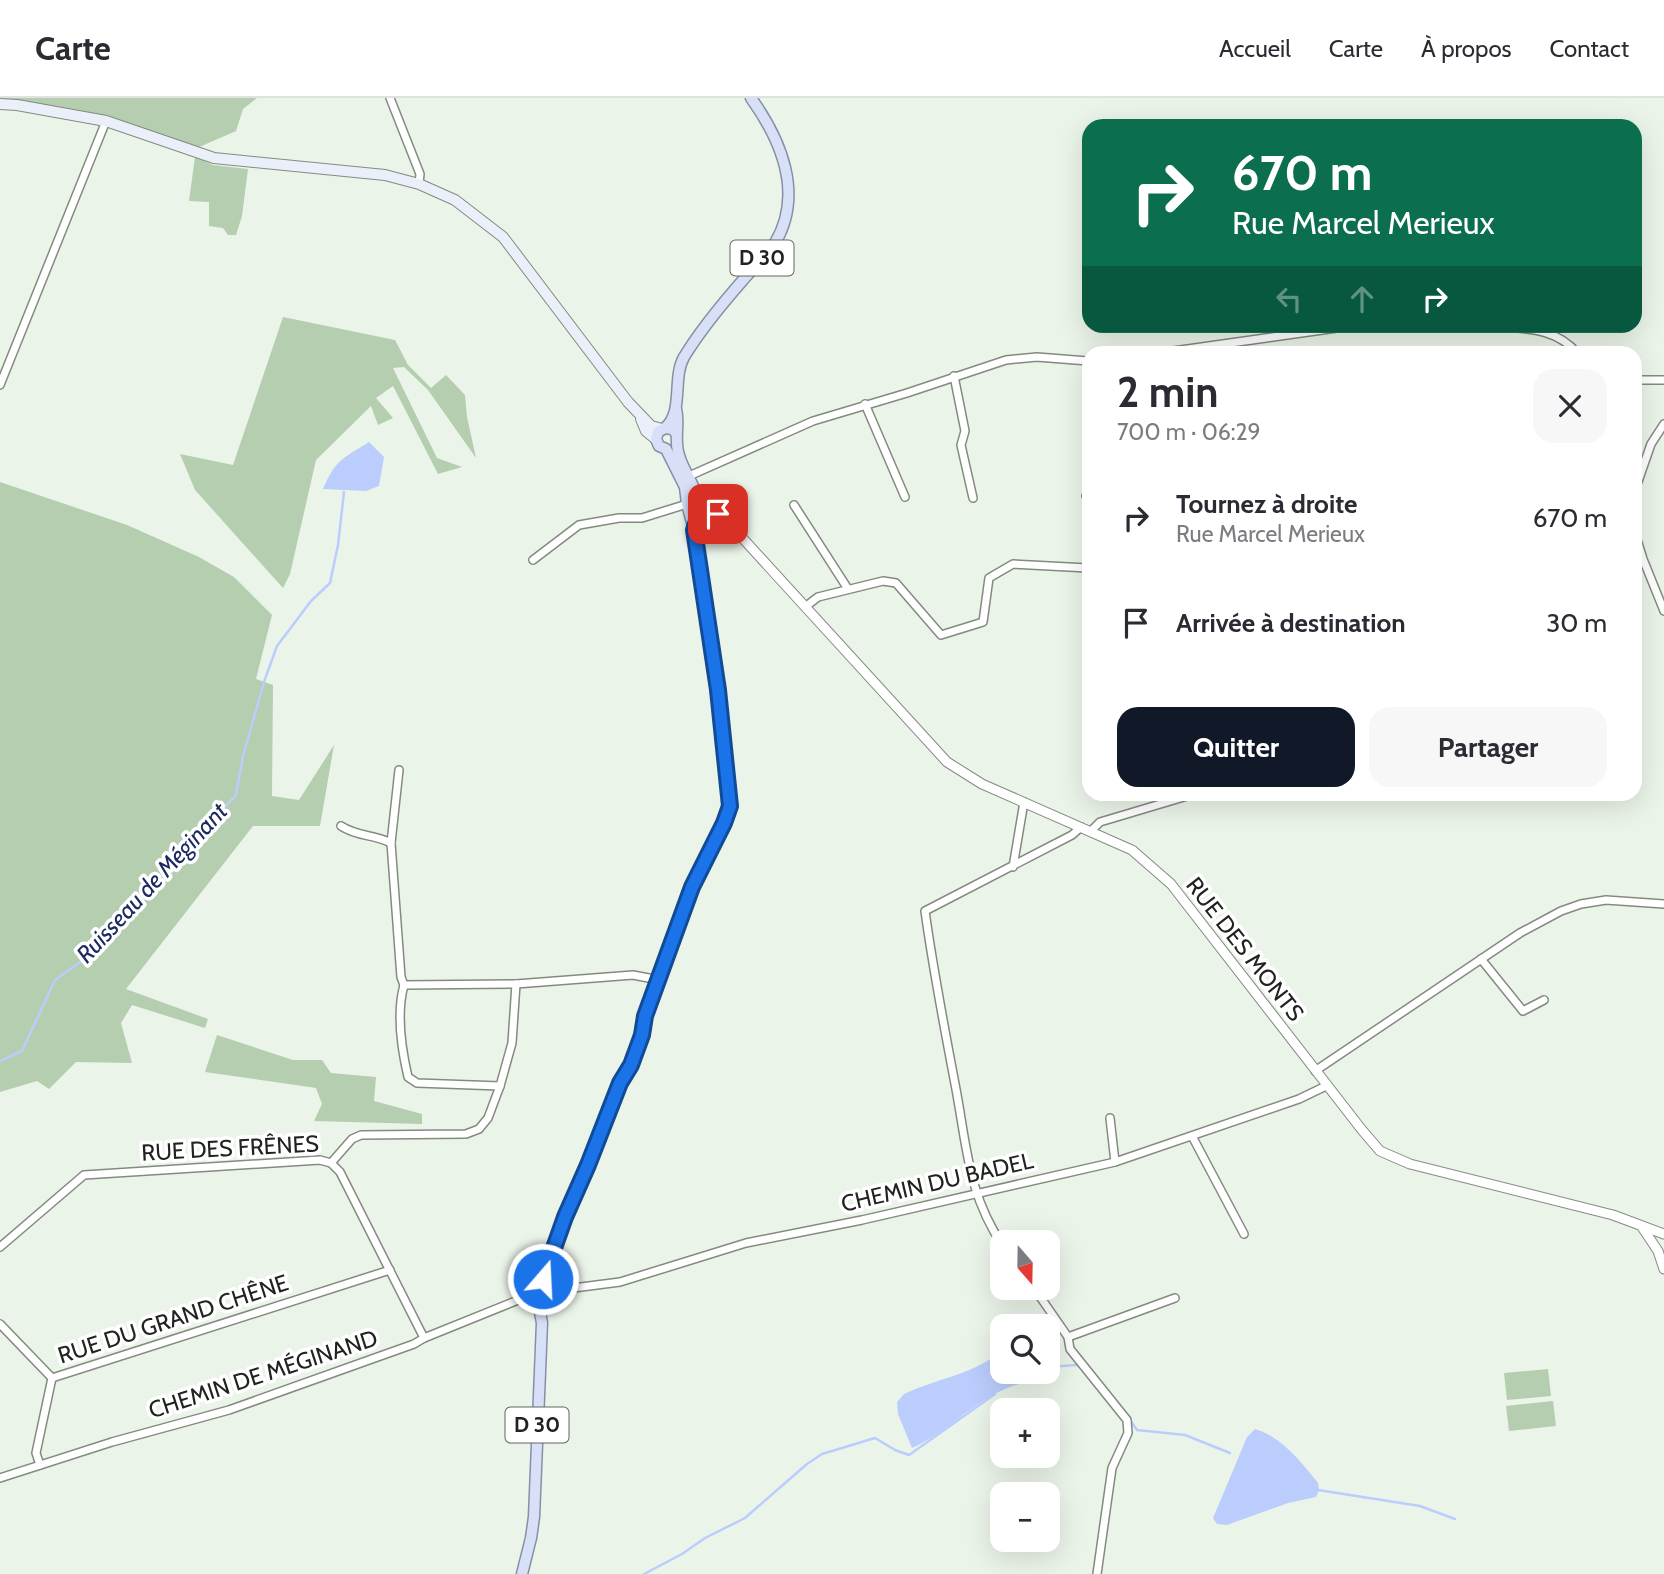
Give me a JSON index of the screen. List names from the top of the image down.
{
  "streets": {
    "main road": ["D 30"],
    "street": [
      "RUE DES MONTS",
      "RUE DES FRÊNES",
      "CHEMIN DU BADEL",
      "RUE DU GRAND CHÊNE",
      "CHEMIN DE MÉGINAND"
    ]
  },
  "crossings": [
    ["D 30", "RUE DES MONTS"],
    ["D 30", "CHEMIN DU BADEL"],
    ["D 30", "CHEMIN DE MÉGINAND"],
    ["RUE DES MONTS", "CHEMIN DU BADEL"],
    ["RUE DES FRÊNES", "RUE DU GRAND CHÊNE"],
    ["RUE DES FRÊNES", "CHEMIN DE MÉGINAND"],
    ["RUE DU GRAND CHÊNE", "CHEMIN DE MÉGINAND"]
  ],
  "water": ["Ruisseau de Méginant"],
  "north": "bottom",
  "page": {
    "header": "Carte",
    "nav": [
      "Accueil",
      "Carte",
      "À propos",
      "Contact"
    ],
    "turn": ["670 m", "Rue Marcel Merieux"],
    "heading": ["2 min", "700 m · 06:29"],
    "list": [
      {
        "name": "Tournez à droite",
        "note": "Rue Marcel Merieux",
        "value": "670 m"
      },
      {
        "name": "Arrivée à destination",
        "value": "30 m"
      }
    ],
    "buttons": ["Quitter", "Partager"],
    "map_buttons": ["+", "−"]
  }
}
